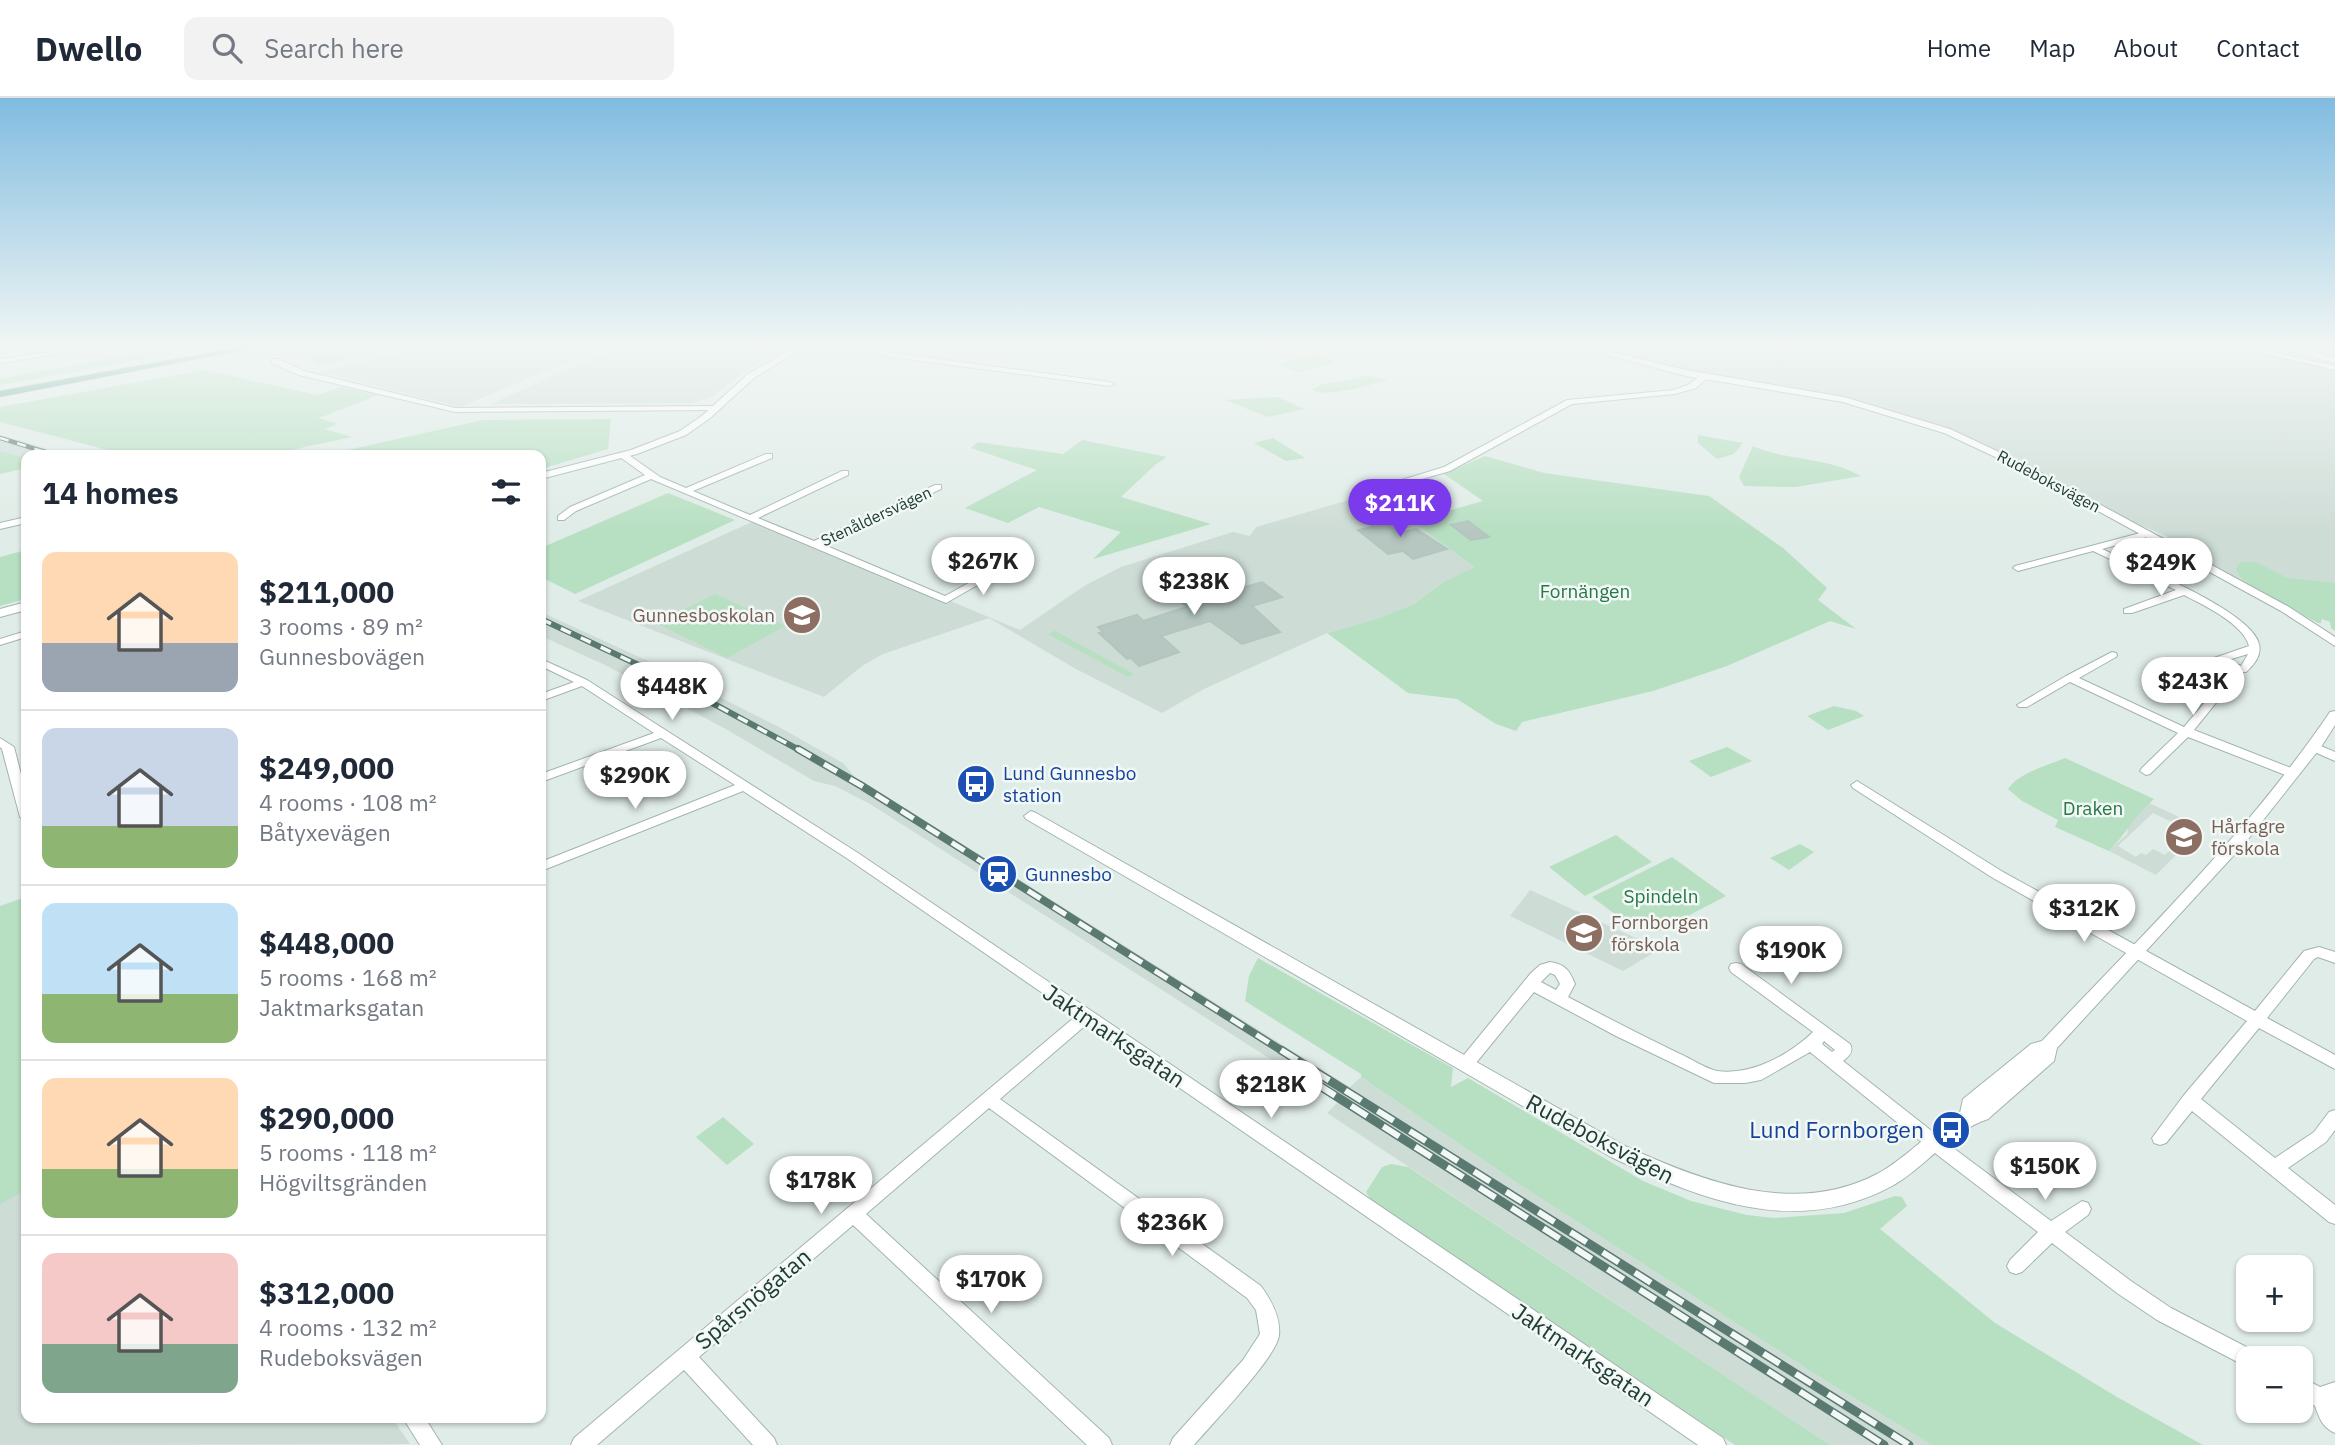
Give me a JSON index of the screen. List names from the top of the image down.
{
  "streets": {
    "street": [
      "Rudeboksvägen",
      "Stenåldersvägen",
      "Jaktmarksgatan",
      "Spårsnögatan"
    ]
  },
  "crossings": [
    ["Jaktmarksgatan", "Spårsnögatan"]
  ],
  "parks": ["Fornängen", "Draken", "Spindeln"],
  "places": {
    "school or university": ["Gunnesboskolan", "Hårfagre förskola", "Fornborgen förskola"],
    "bus stop": ["Lund Gunnesbo station", "Lund Fornborgen"],
    "station": ["Gunnesbo"]
  },
  "page": {
    "header": "Dwello",
    "search": "Search here",
    "nav": [
      "Home",
      "Map",
      "About",
      "Contact"
    ],
    "heading": "14 homes",
    "price": [
      "$211K",
      "$267K",
      "$249K",
      "$238K",
      "$243K",
      "$448K",
      "$290K",
      "$312K",
      "$190K",
      "$218K",
      "$150K",
      "$178K",
      "$236K",
      "$170K"
    ],
    "list": [
      {
        "name": "$211,000",
        "note": "3 rooms · 89 m² · Gunnesbovägen"
      },
      {
        "name": "$249,000",
        "note": "4 rooms · 108 m² · Båtyxevägen"
      },
      {
        "name": "$448,000",
        "note": "5 rooms · 168 m² · Jaktmarksgatan"
      },
      {
        "name": "$290,000",
        "note": "5 rooms · 118 m² · Högviltsgränden"
      },
      {
        "name": "$312,000",
        "note": "4 rooms · 132 m² · Rudeboksvägen"
      }
    ],
    "map_buttons": ["+", "−"]
  }
}
